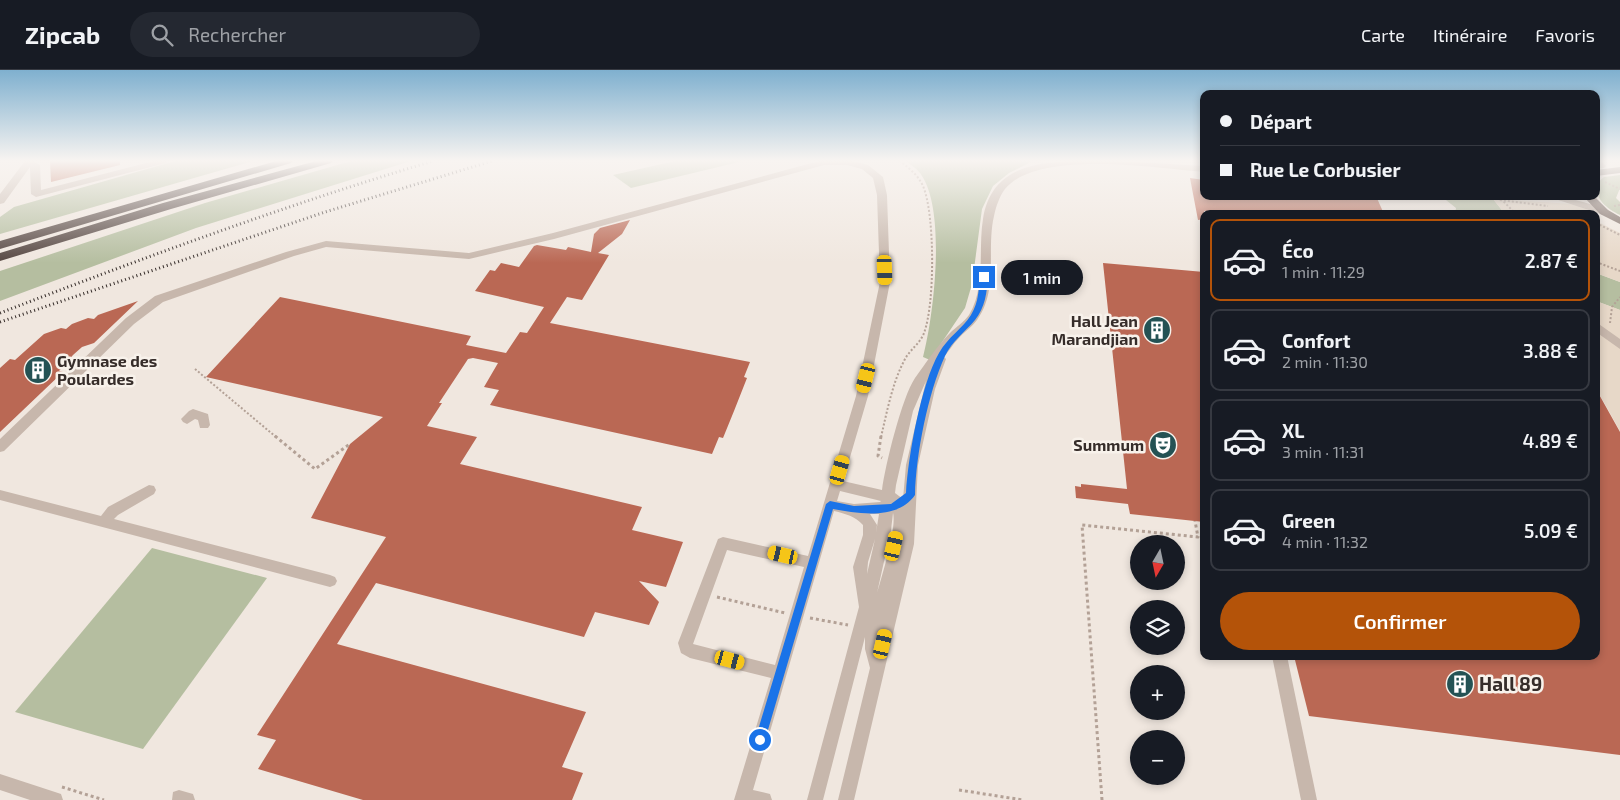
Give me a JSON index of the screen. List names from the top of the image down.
{
  "places": {
    "building": ["Hall Jean Marandjian", "Gymnase des Poulardes", "Hall 89"],
    "theatre": ["Summum"]
  },
  "north": "bottom",
  "page": {
    "header": "Zipcab",
    "search": "Rechercher",
    "nav": ["Carte", "Itinéraire", "Favoris"],
    "banner": ["Départ", "Rue Le Corbusier"],
    "list": [
      {
        "name": "Éco",
        "note": "1 min · 11:29",
        "value": "2.87 €"
      },
      {
        "name": "Confort",
        "note": "2 min · 11:30",
        "value": "3.88 €"
      },
      {
        "name": "XL",
        "note": "3 min · 11:31",
        "value": "4.89 €"
      },
      {
        "name": "Green",
        "note": "4 min · 11:32",
        "value": "5.09 €"
      }
    ],
    "bubble": "1 min",
    "map_buttons": ["+", "−"],
    "buttons": "Confirmer"
  }
}
